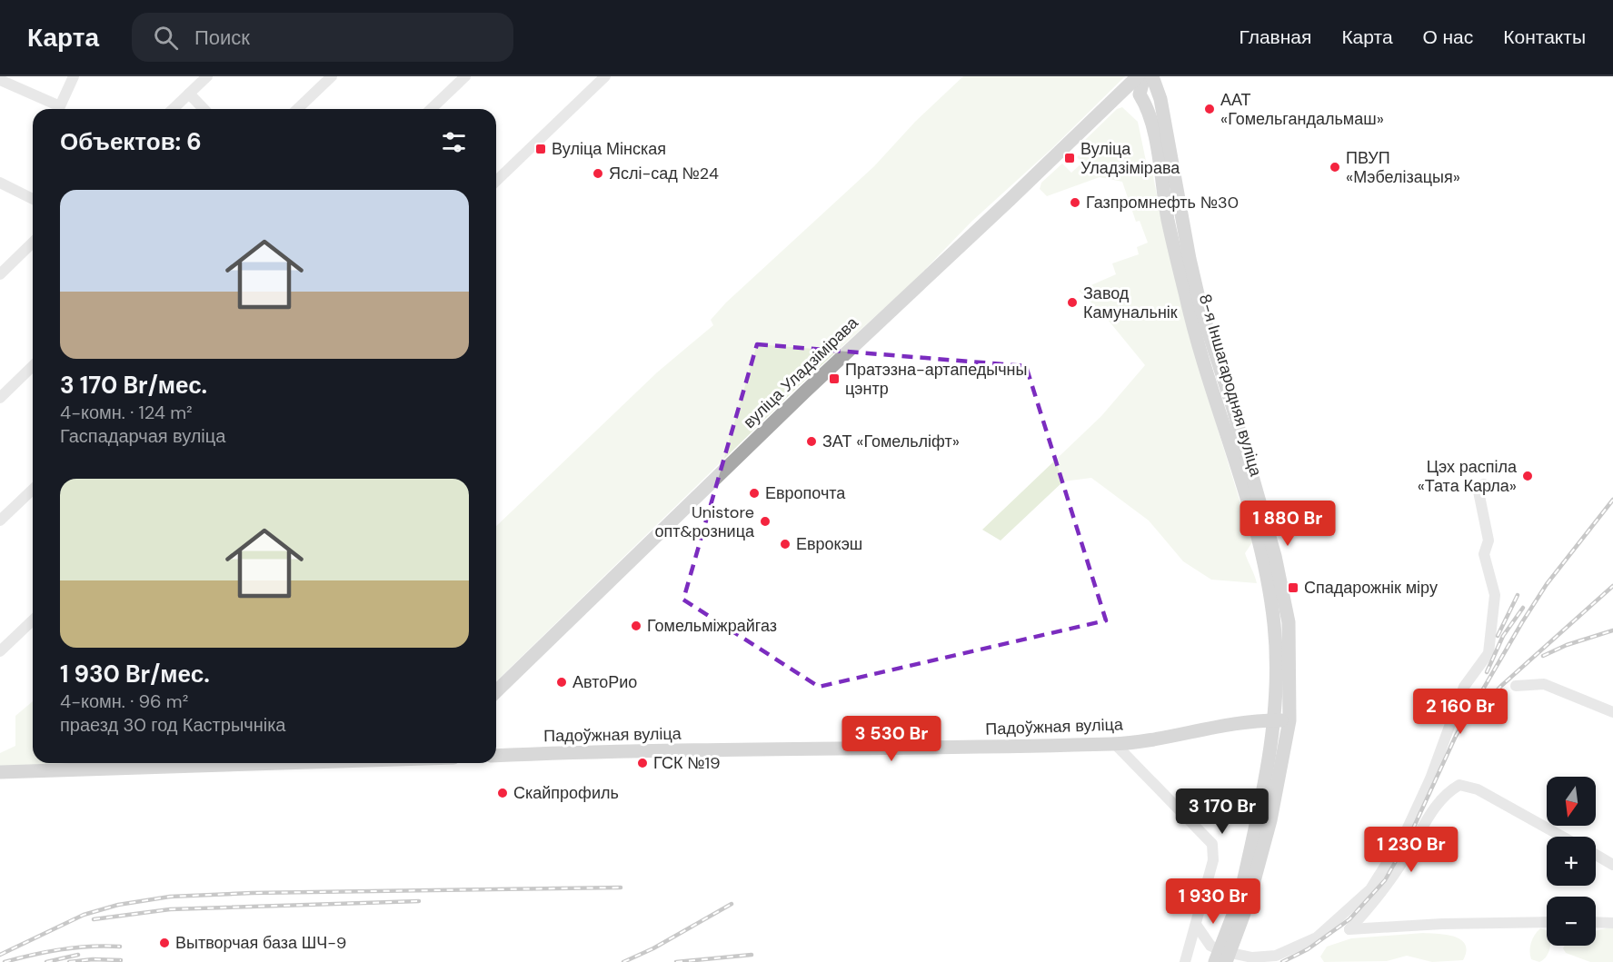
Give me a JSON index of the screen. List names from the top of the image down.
{
  "streets": {
    "main road": ["вуліца Уладзімірава", "8-я Іншагародняя вуліца", "Падоўжная вуліца"]
  },
  "crossings": [
    ["8-я Іншагародняя вуліца", "Падоўжная вуліца"]
  ],
  "places": {
    "other": [
      "ААТ «Гомельгандальмаш»",
      "ПВУП «Мэбелізацыя»",
      "Яслі-сад №24",
      "Газпромнефть №30",
      "Завод Камунальнік",
      "ЗАТ «Гомельліфт»",
      "Цэх распіла «Тата Карла»",
      "Европочта",
      "Unistore опт&розница",
      "Еврокэш",
      "Гомельміжрайгаз",
      "АвтоРио",
      "ГСК №19",
      "Скайпрофиль",
      "Вытворчая база ШЧ-9"
    ],
    "transit": [
      "Вуліца Мінская",
      "Вуліца Уладзімірава",
      "Пратэзна-артапедычны цэнтр",
      "Спадарожнік міру"
    ]
  },
  "north": "bottom",
  "page": {
    "header": "Карта",
    "search": "Поиск",
    "nav": [
      "Главная",
      "Карта",
      "О нас",
      "Контакты"
    ],
    "heading": "Объектов: 6",
    "list": [
      {
        "name": "3 170 Br/мес.",
        "note": "4-комн. · 124 m² · Гаспадарчая вуліца"
      },
      {
        "name": "1 930 Br/мес.",
        "note": "4-комн. · 96 m² · праезд 30 год Кастрычніка"
      }
    ],
    "price": [
      "1 880 Br",
      "2 160 Br",
      "3 530 Br",
      "3 170 Br",
      "1 230 Br",
      "1 930 Br"
    ],
    "map_buttons": ["+", "−"]
  }
}
